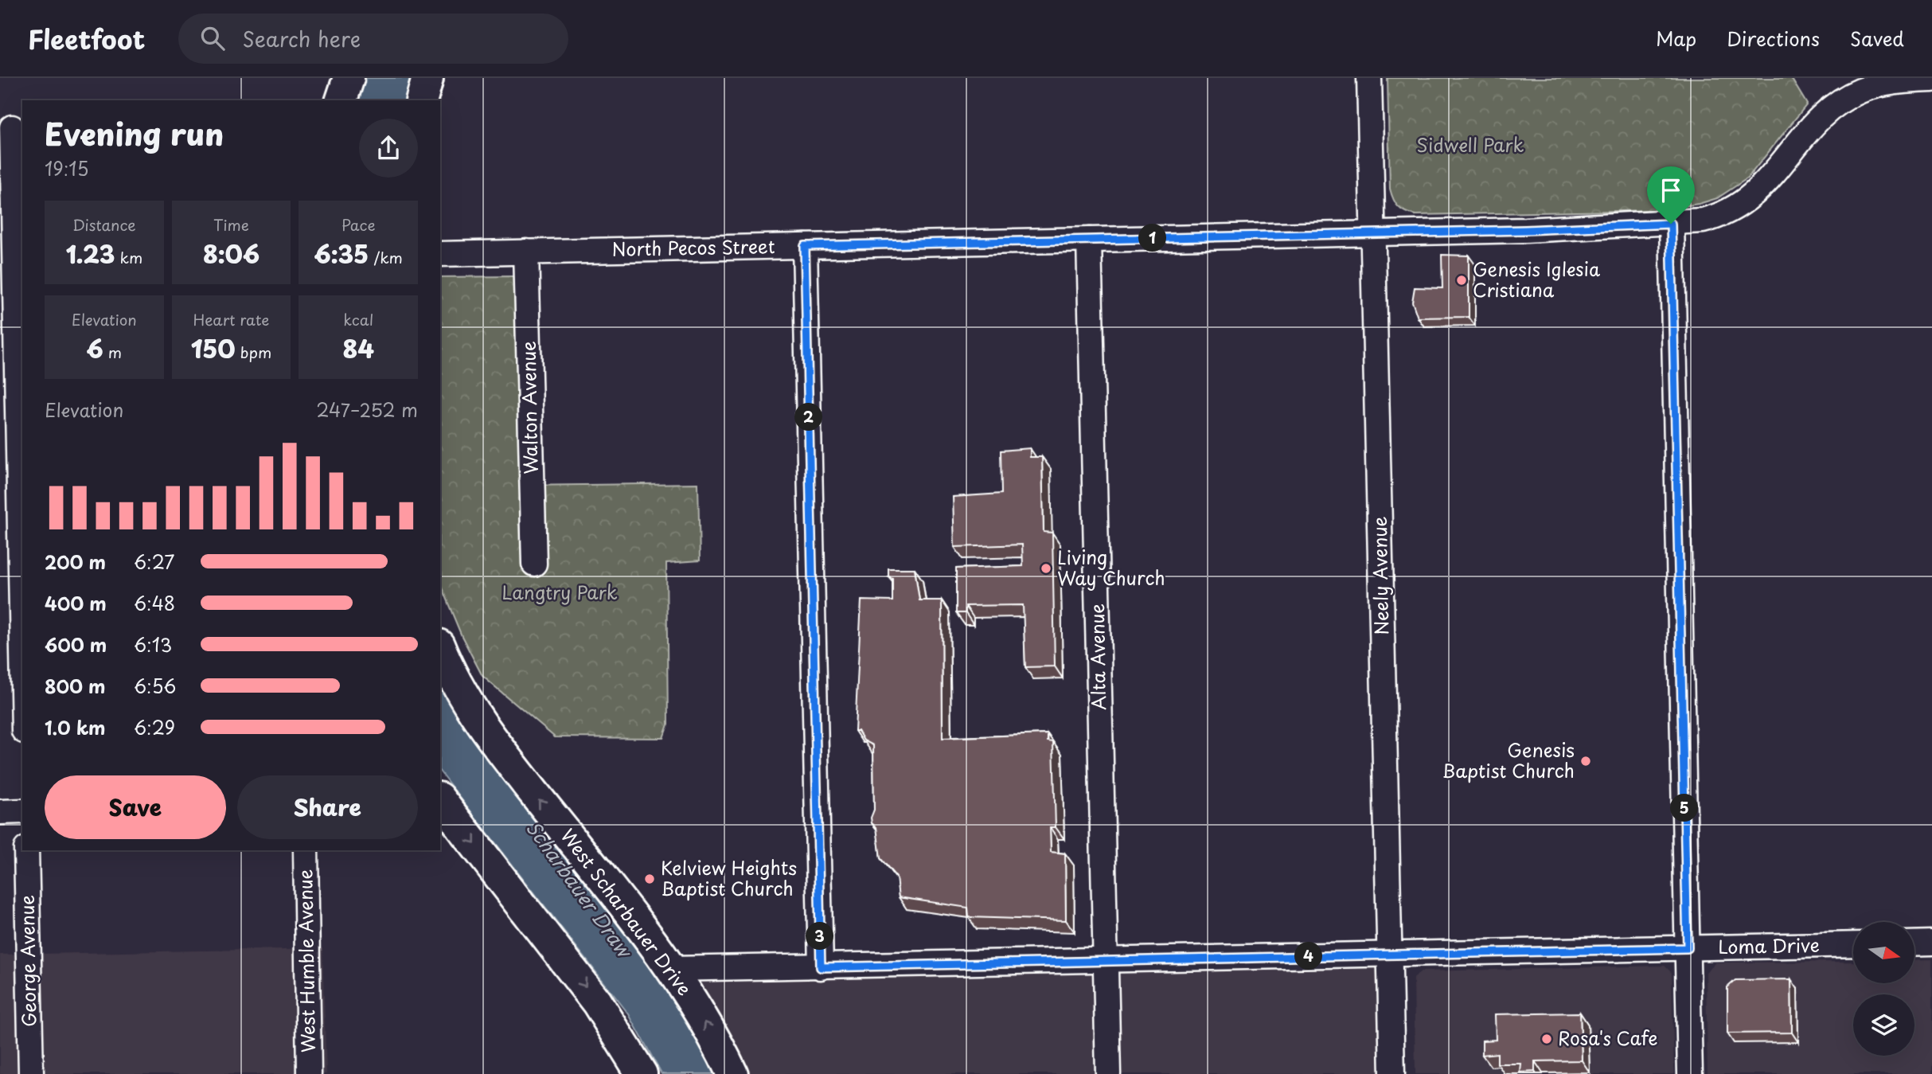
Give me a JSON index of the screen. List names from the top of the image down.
{
  "streets": {
    "main road": ["West Scharbauer Drive"],
    "street": [
      "North Pecos Street",
      "Walton Avenue",
      "Neely Avenue",
      "Alta Avenue",
      "Loma Drive",
      "George Avenue",
      "West Humble Avenue"
    ]
  },
  "crossings": [
    ["North Pecos Street", "Walton Avenue"],
    ["North Pecos Street", "Neely Avenue"],
    ["North Pecos Street", "Alta Avenue"],
    ["Neely Avenue", "Loma Drive"],
    ["Alta Avenue", "Loma Drive"],
    ["West Scharbauer Drive", "Loma Drive"]
  ],
  "water": ["Scharbauer Draw"],
  "parks": ["Sidwell Park", "Langtry Park"],
  "places": [
    "Genesis Iglesia Cristiana",
    "Living Way Church",
    "Genesis Baptist Church",
    "Kelview Heights Baptist Church",
    "Rosa's Cafe"
  ],
  "north": "right",
  "page": {
    "header": "Fleetfoot",
    "search": "Search here",
    "nav": ["Map", "Directions", "Saved"],
    "heading": ["Evening run", "19:15"],
    "stats": [
      ["Distance", "1.23 km"],
      ["Time", "8:06"],
      ["Pace", "6:35 /km"],
      ["Elevation", "6 m"],
      ["Heart rate", "150 bpm"],
      ["kcal", "84"]
    ],
    "pins": [
      "1",
      "2",
      "5",
      "3",
      "4"
    ],
    "chart": ["Elevation", "247–252 m"],
    "list": [
      {
        "name": "200 m",
        "note": "6:27"
      },
      {
        "name": "400 m",
        "note": "6:48"
      },
      {
        "name": "600 m",
        "note": "6:13"
      },
      {
        "name": "800 m",
        "note": "6:56"
      },
      {
        "name": "1.0 km",
        "note": "6:29"
      }
    ],
    "buttons": ["Save", "Share"]
  }
}
